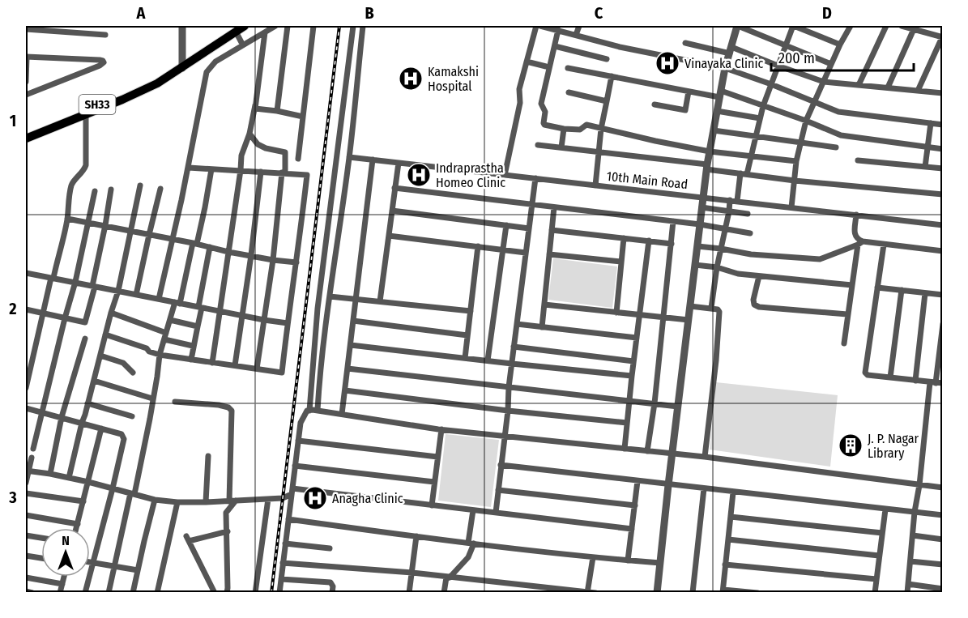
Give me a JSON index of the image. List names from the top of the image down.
{
  "streets": {
    "main road": ["SH33"],
    "street": ["10th Main Road"]
  },
  "places": {
    "hospital": [
      "Vinayaka Clinic",
      "Kamakshi Hospital",
      "Indraprastha Homeo Clinic",
      "Anagha Clinic"
    ],
    "building": ["J. P. Nagar Library"]
  },
  "scale_bar": "200 m",
  "north": "top",
  "grid": {
    "columns": [
      "A",
      "B",
      "C",
      "D"
    ],
    "rows": ["1", "2", "3"]
  }
}
